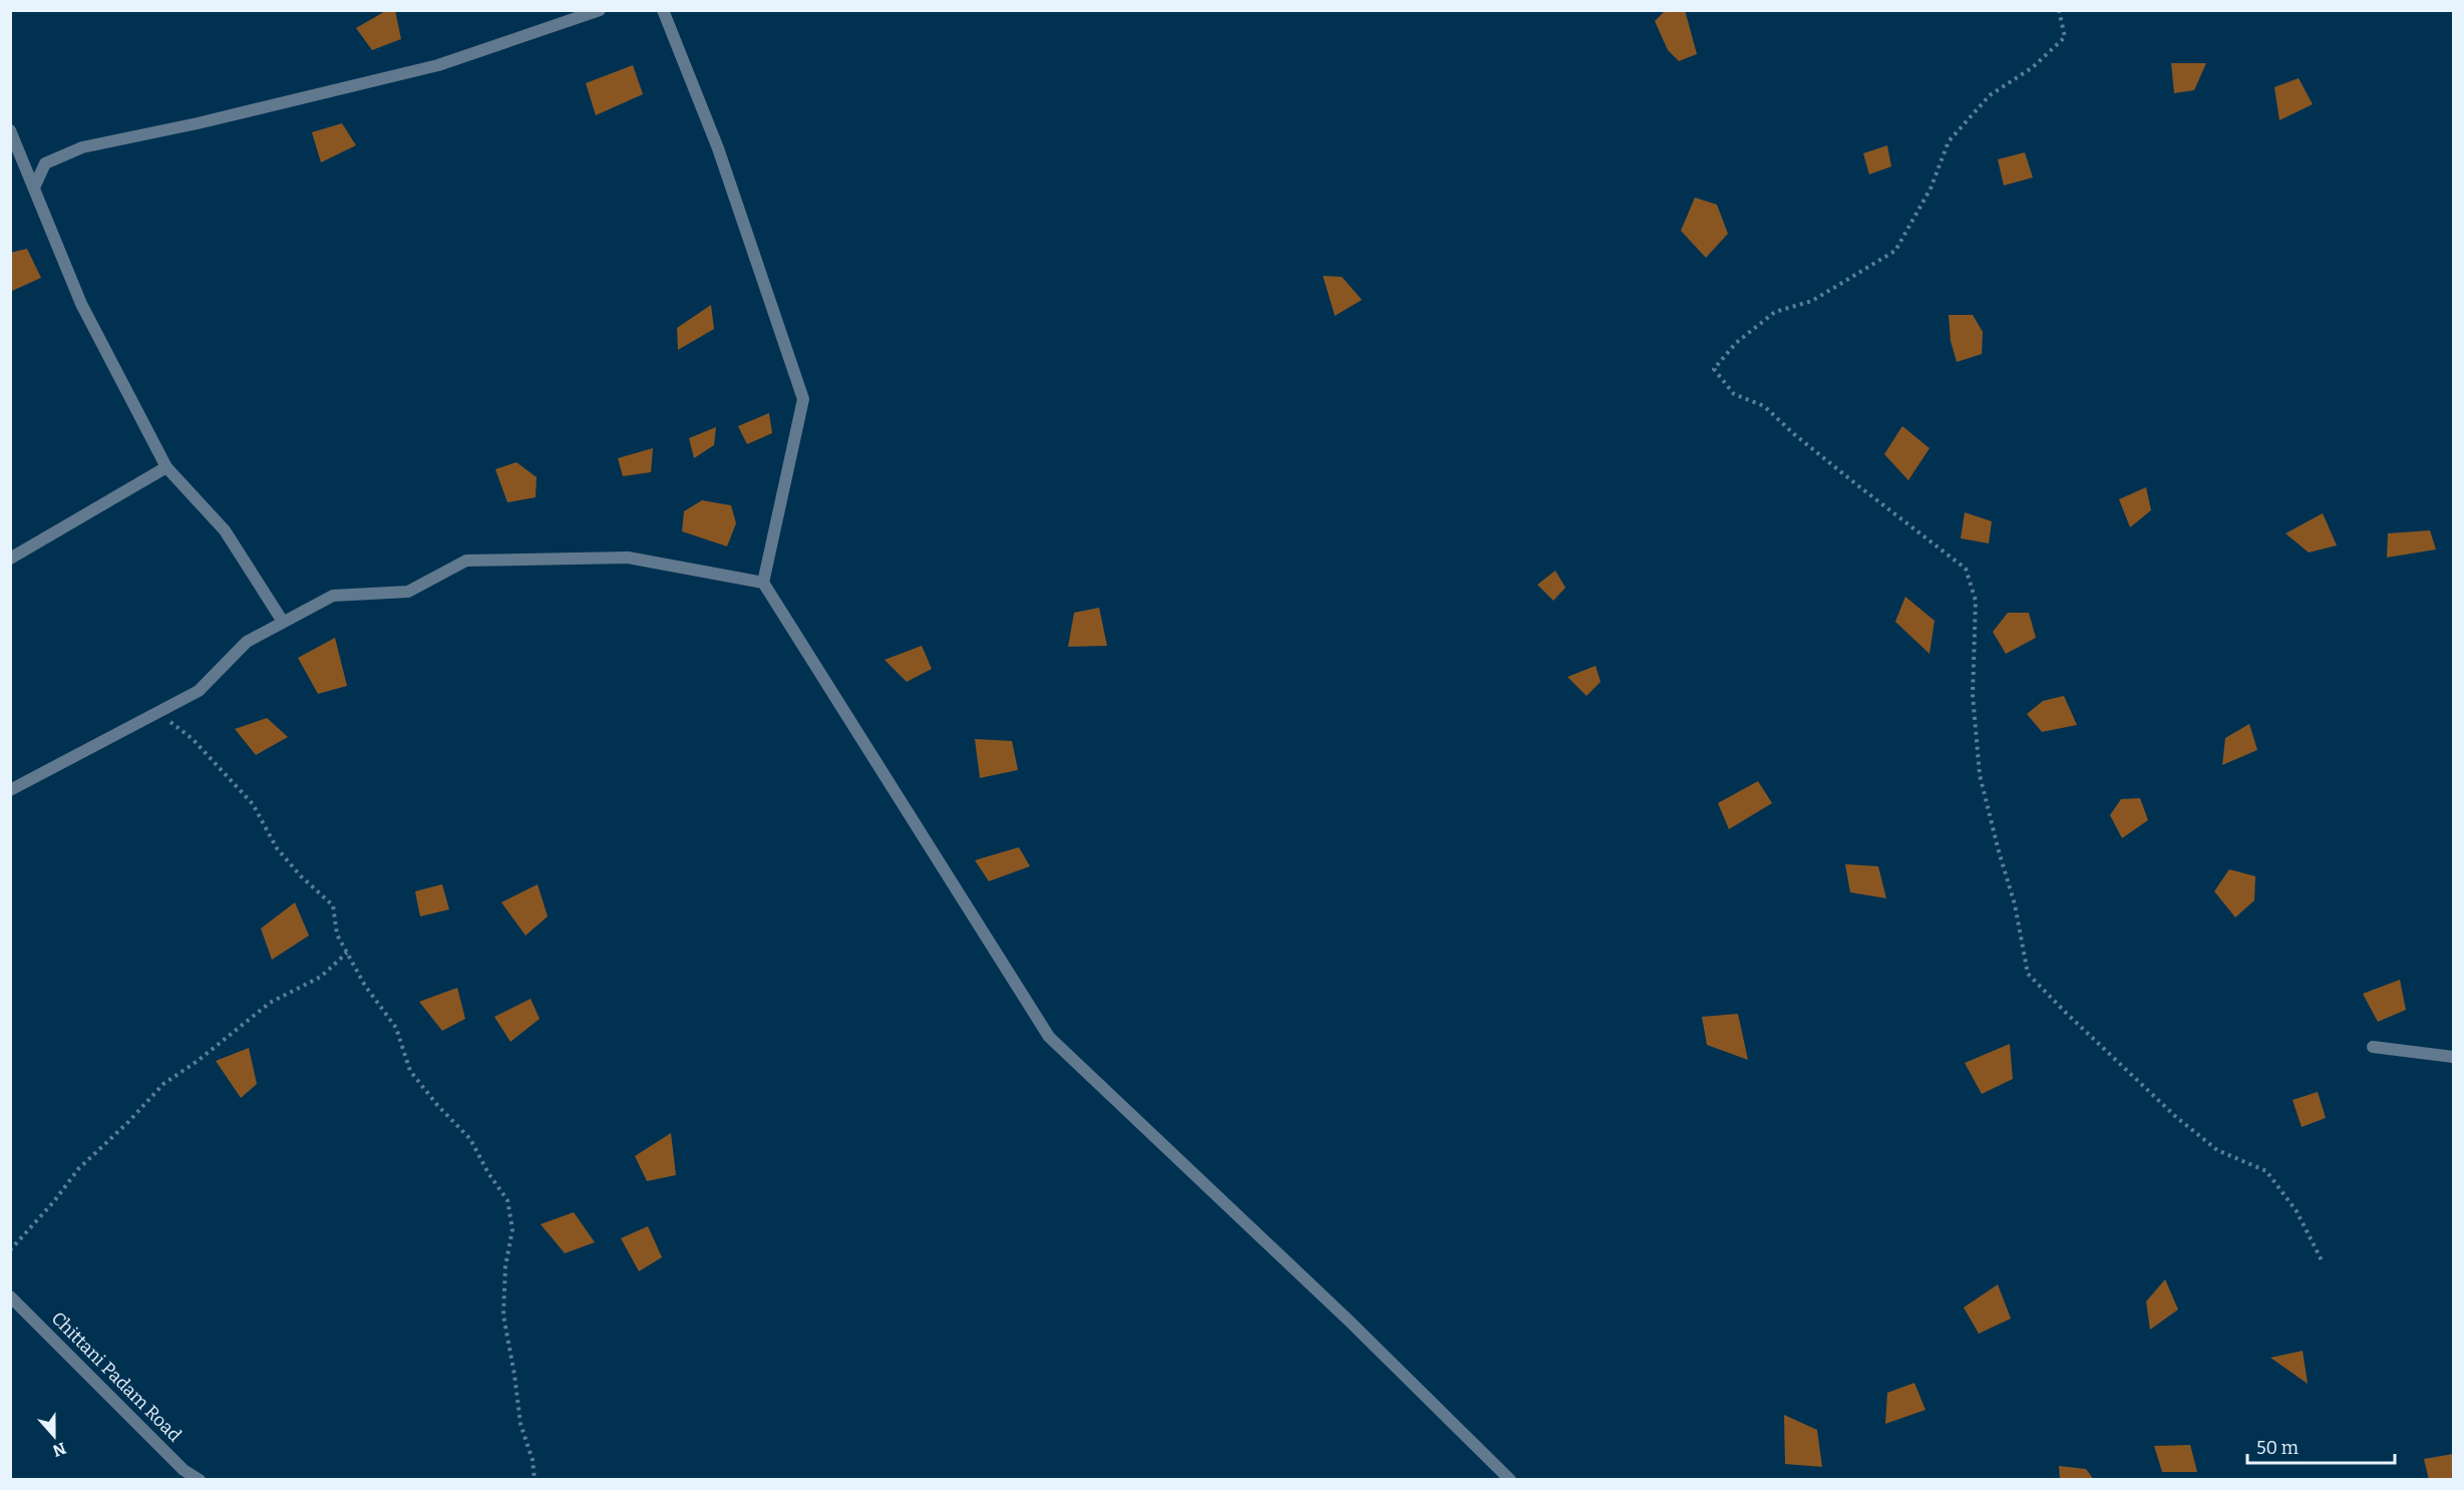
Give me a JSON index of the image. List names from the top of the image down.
{
  "streets": {
    "street": ["Chittani Padam Road"]
  },
  "scale_bar": "50 m",
  "north": "bottom"
}
